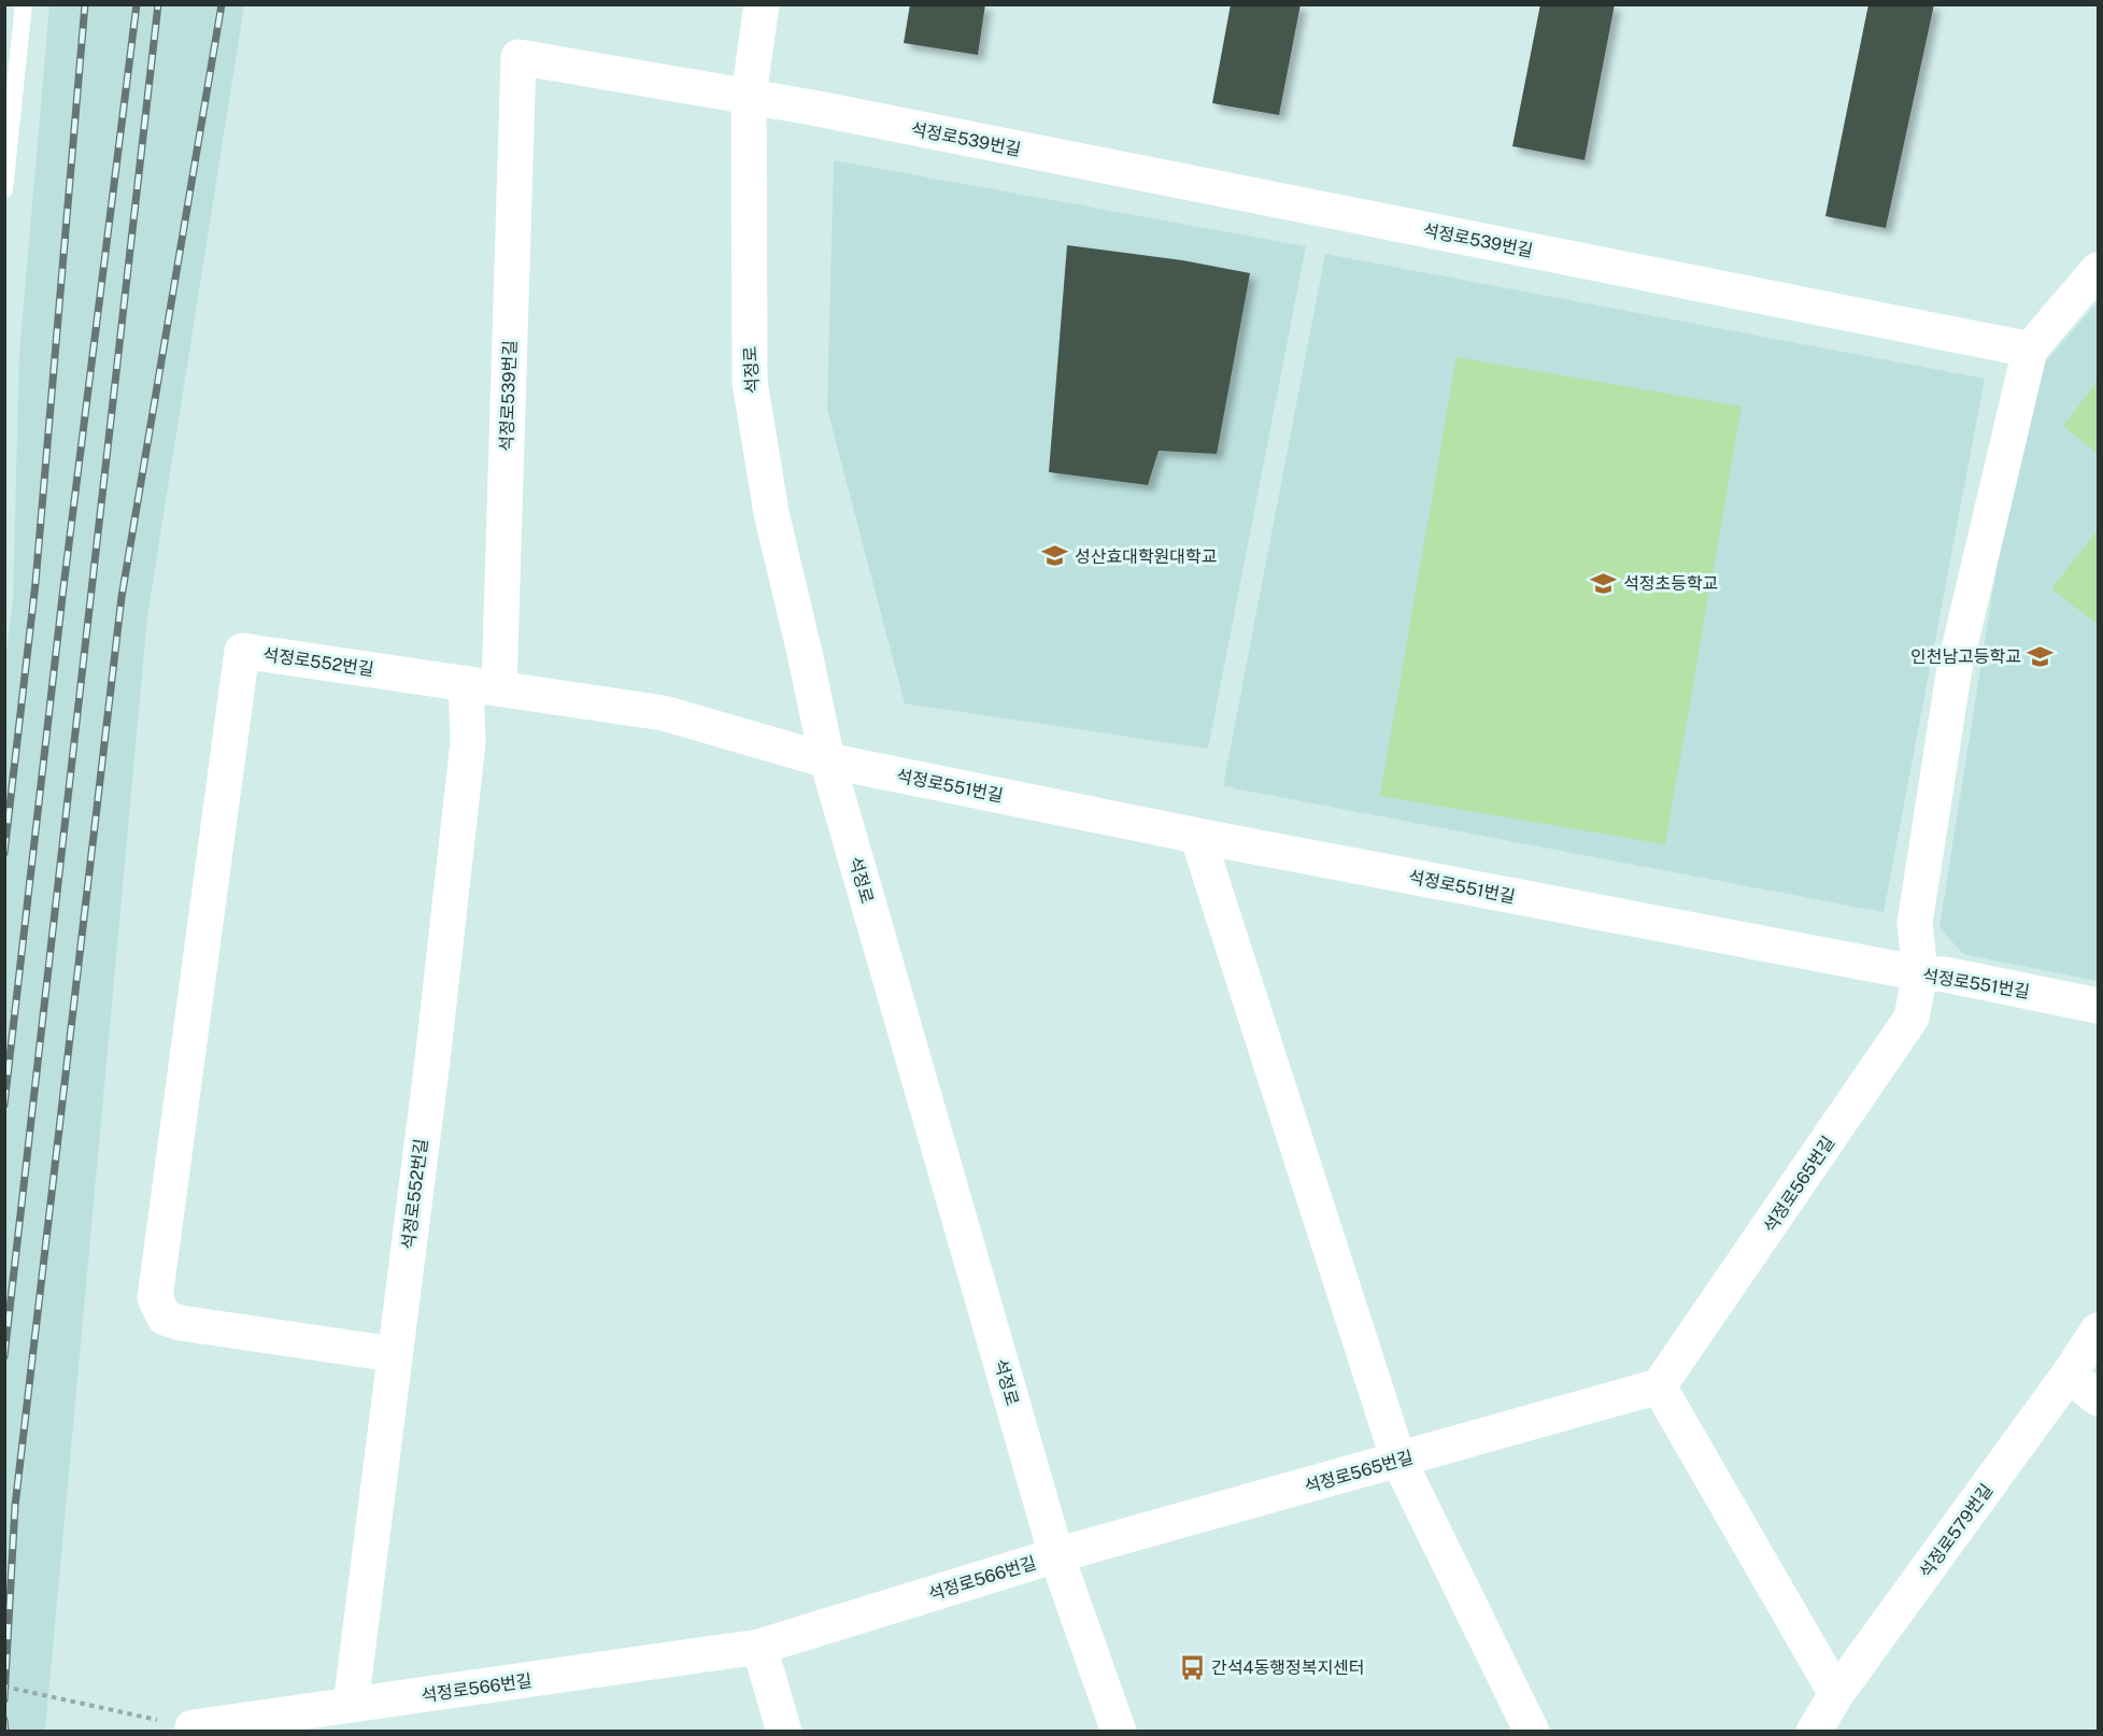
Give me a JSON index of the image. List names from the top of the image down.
{
  "streets": {
    "street": [
      "석정로539번길",
      "석정로",
      "석정로552번길",
      "석정로551번길",
      "석정로565번길",
      "석정로579번길",
      "석정로566번길"
    ]
  },
  "crossings": [
    ["석정로539번길", "석정로"],
    ["석정로539번길", "석정로552번길"],
    ["석정로539번길", "석정로565번길"],
    ["석정로", "석정로552번길"],
    ["석정로", "석정로551번길"],
    ["석정로", "석정로565번길"],
    ["석정로", "석정로566번길"],
    ["석정로552번길", "석정로551번길"],
    ["석정로552번길", "석정로566번길"],
    ["석정로551번길", "석정로565번길"],
    ["석정로565번길", "석정로566번길"]
  ],
  "places": {
    "school or university": ["성산효대학원대학교", "석정초등학교", "인천남고등학교"],
    "bus stop": ["간석4동행정복지센터"]
  }
}
